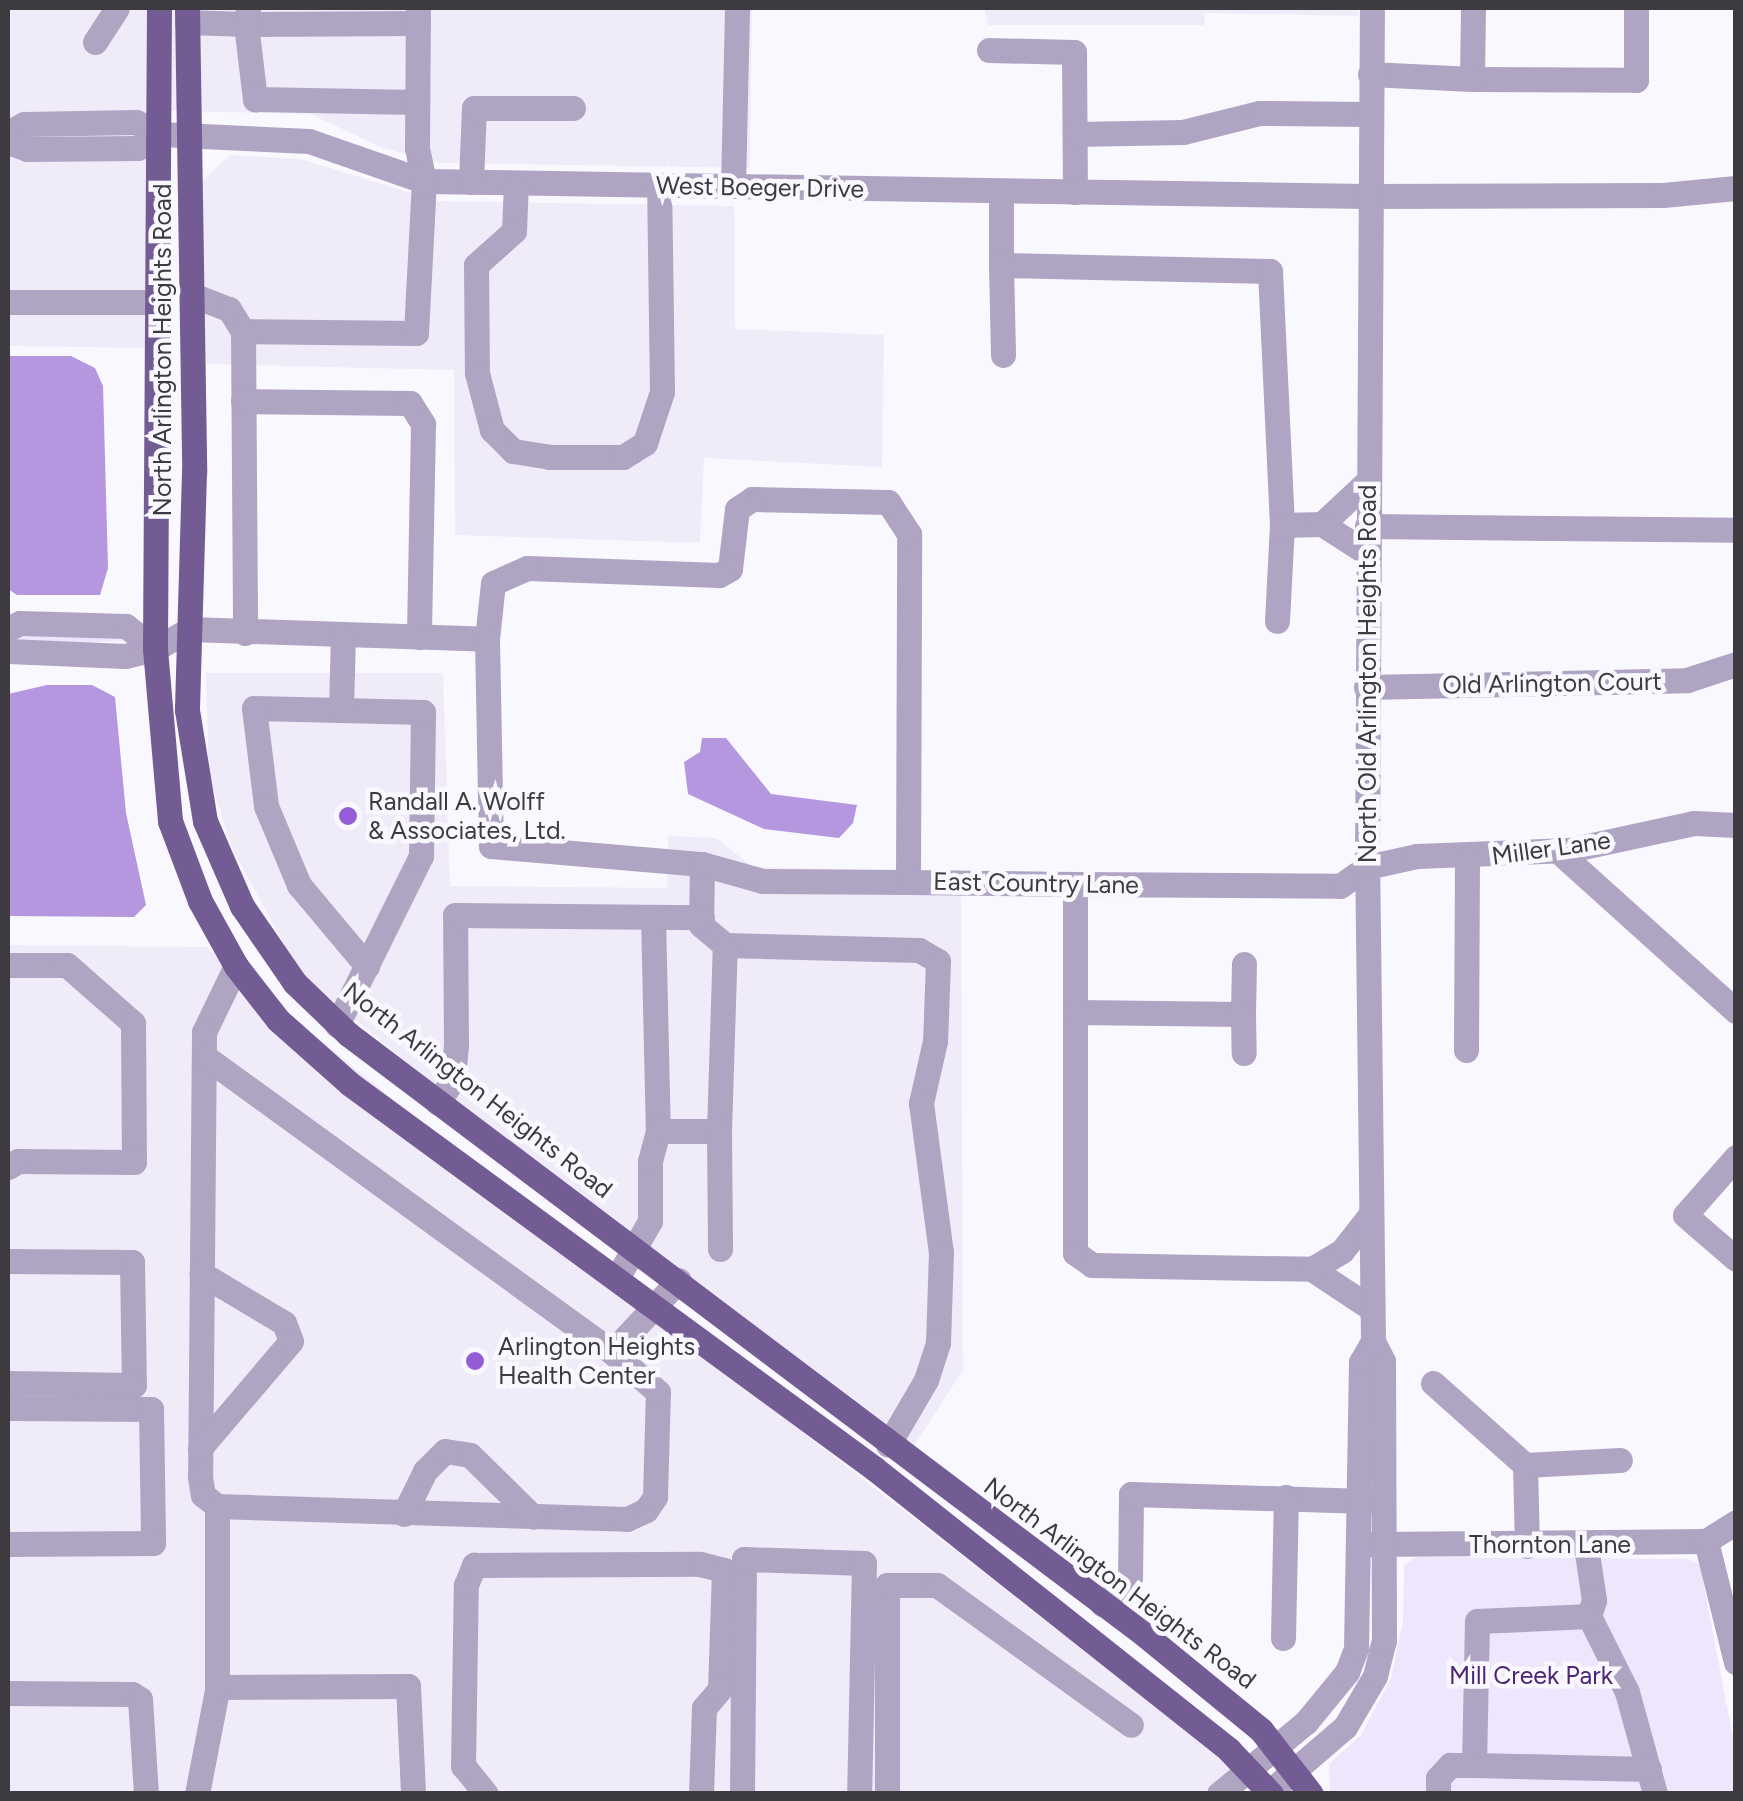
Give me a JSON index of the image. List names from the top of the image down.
{
  "streets": {
    "main road": ["North Arlington Heights Road"],
    "street": [
      "West Boeger Drive",
      "North Old Arlington Heights Road",
      "Old Arlington Court",
      "Miller Lane",
      "East Country Lane",
      "Thornton Lane"
    ]
  },
  "crossings": [
    ["West Boeger Drive", "North Arlington Heights Road"],
    ["West Boeger Drive", "North Old Arlington Heights Road"],
    ["North Arlington Heights Road", "North Old Arlington Heights Road"],
    ["North Old Arlington Heights Road", "Old Arlington Court"],
    ["North Old Arlington Heights Road", "Miller Lane"],
    ["North Old Arlington Heights Road", "East Country Lane"],
    ["North Old Arlington Heights Road", "Thornton Lane"],
    ["Miller Lane", "East Country Lane"]
  ],
  "parks": ["Mill Creek Park"],
  "places": ["Randall A. Wolff & Associates, Ltd.", "Arlington Heights Health Center"]
}
